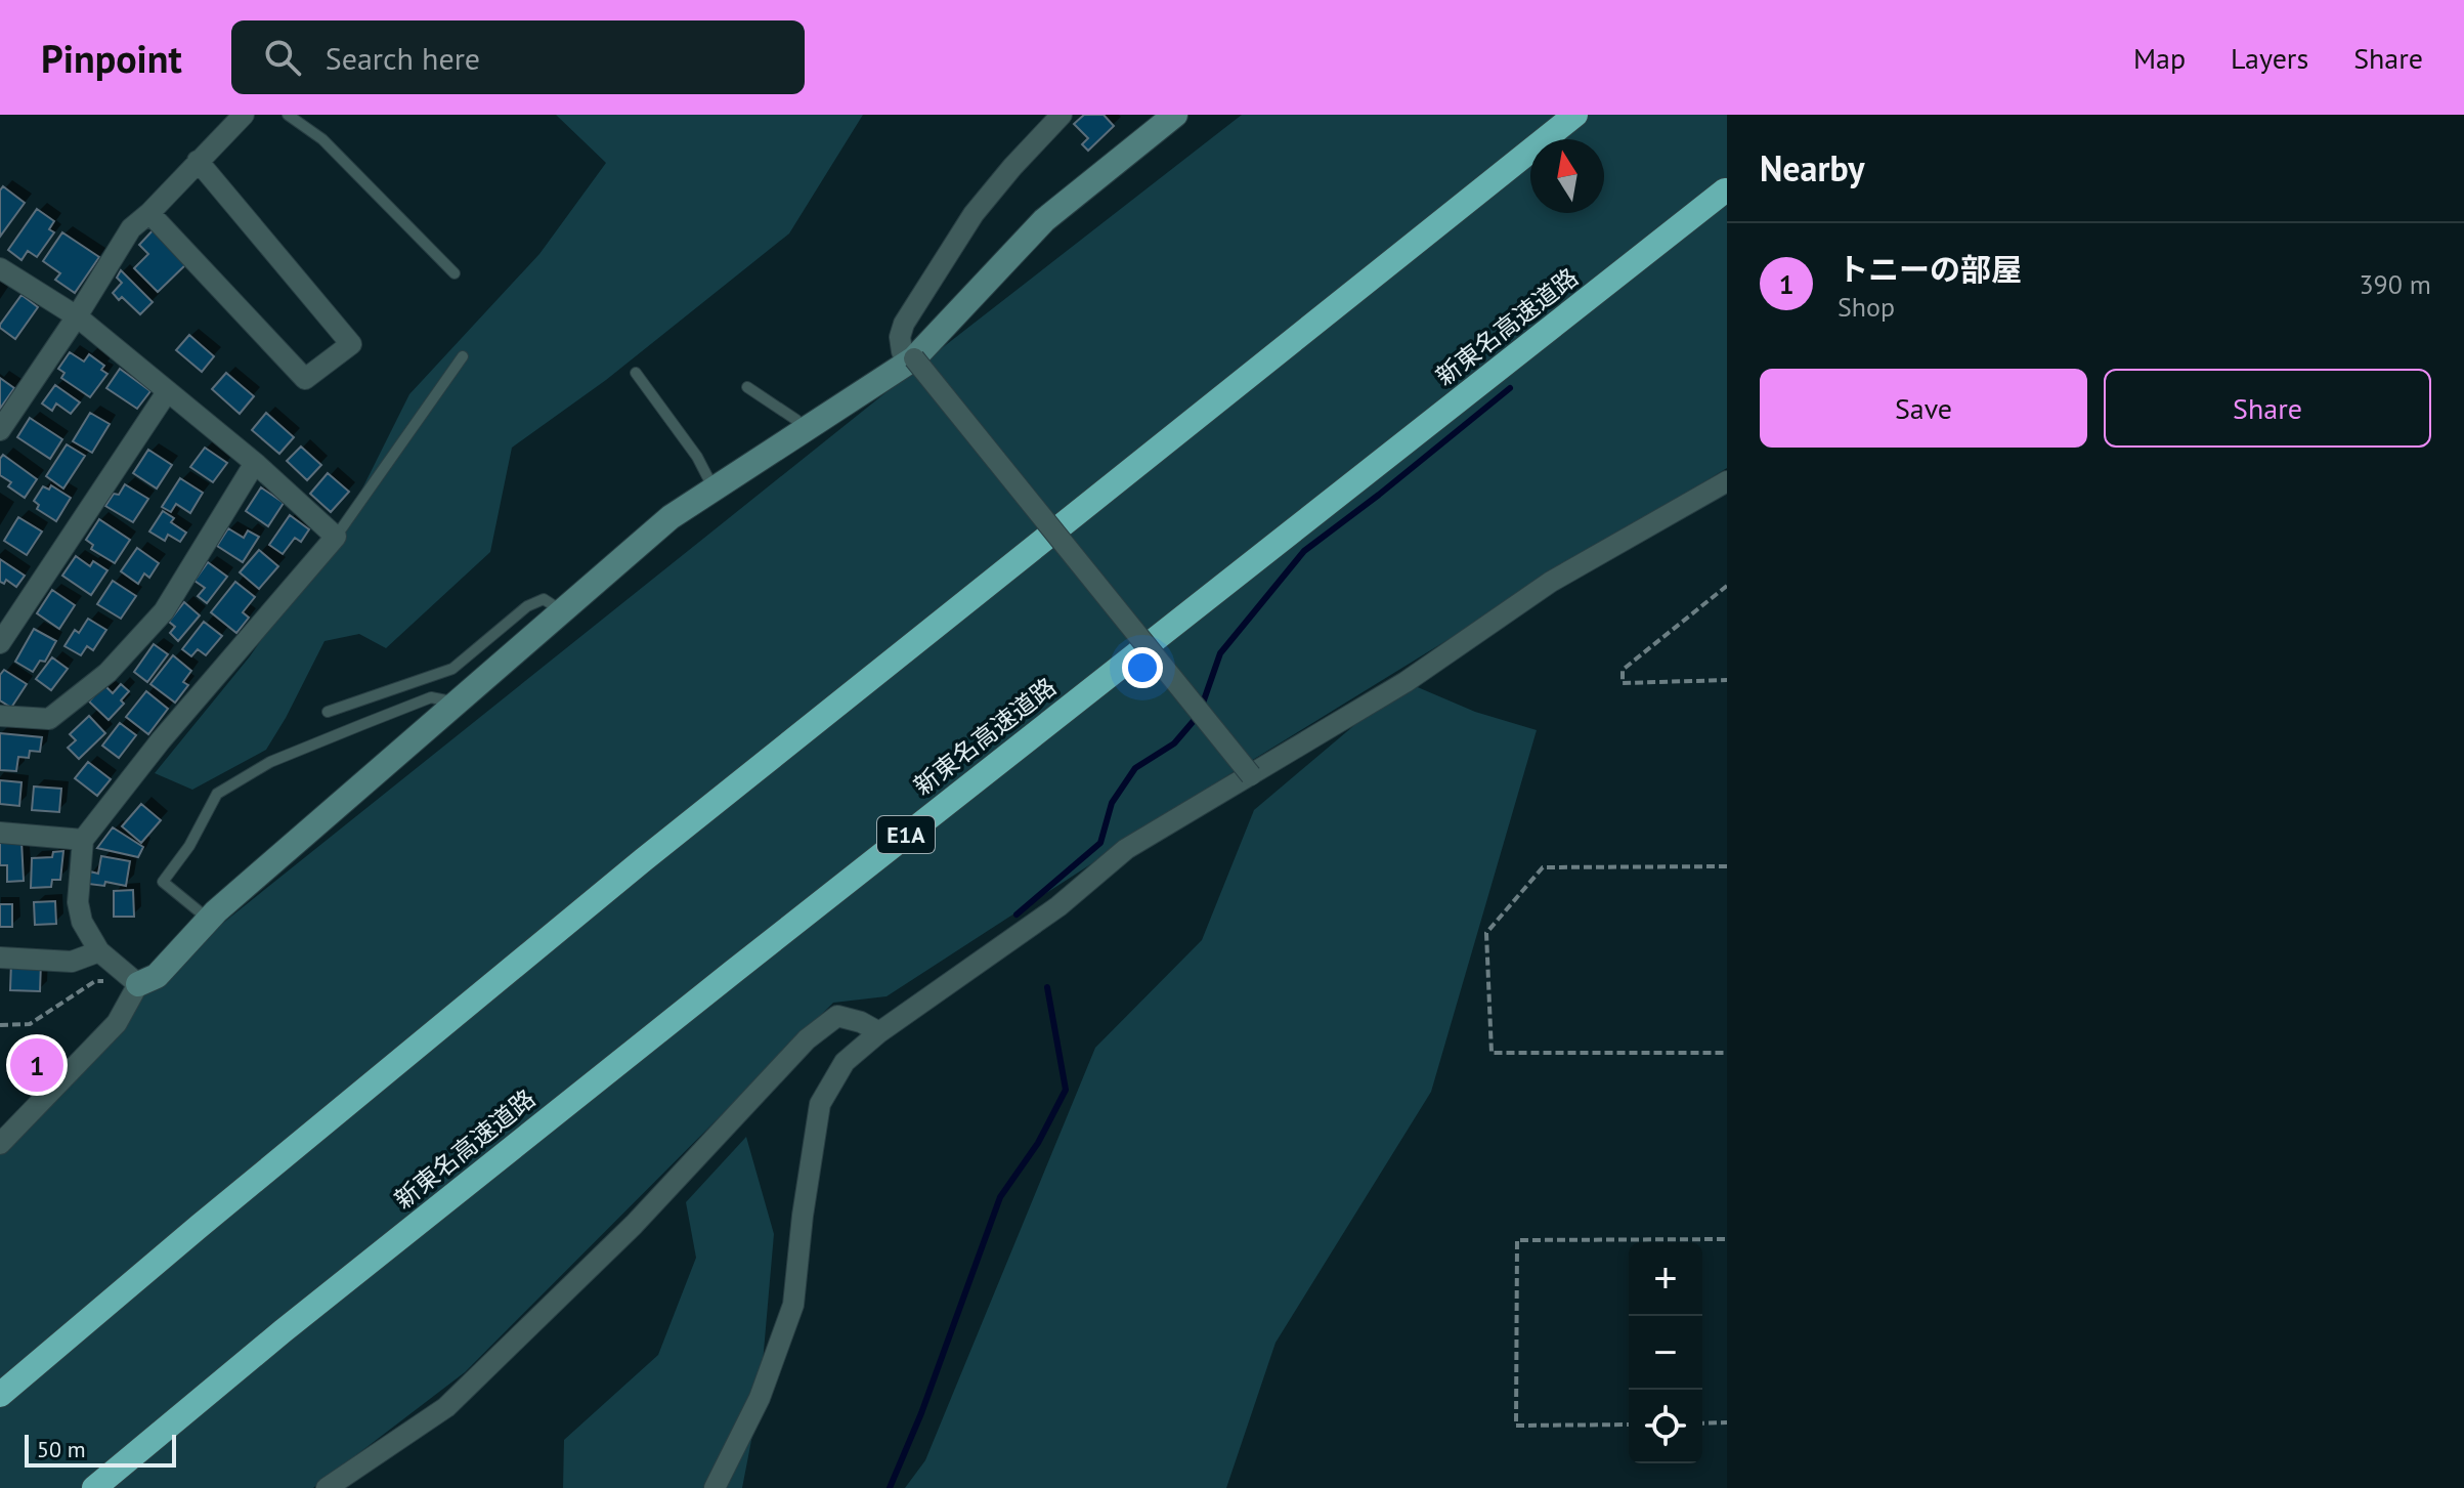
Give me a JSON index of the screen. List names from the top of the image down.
{
  "streets": {
    "highway": ["新東名高速道路", "E1A"]
  },
  "scale_bar": "50 m",
  "north": "top",
  "page": {
    "header": "Pinpoint",
    "search": "Search here",
    "nav": ["Map", "Layers", "Share"],
    "heading": "Nearby",
    "list": [
      {
        "mark": "1",
        "name": "トニーの部屋",
        "note": "Shop",
        "value": "390 m"
      }
    ],
    "buttons": ["Save", "Share"],
    "pins": "1",
    "map_buttons": ["+", "−"],
    "scale": "50 m"
  }
}
